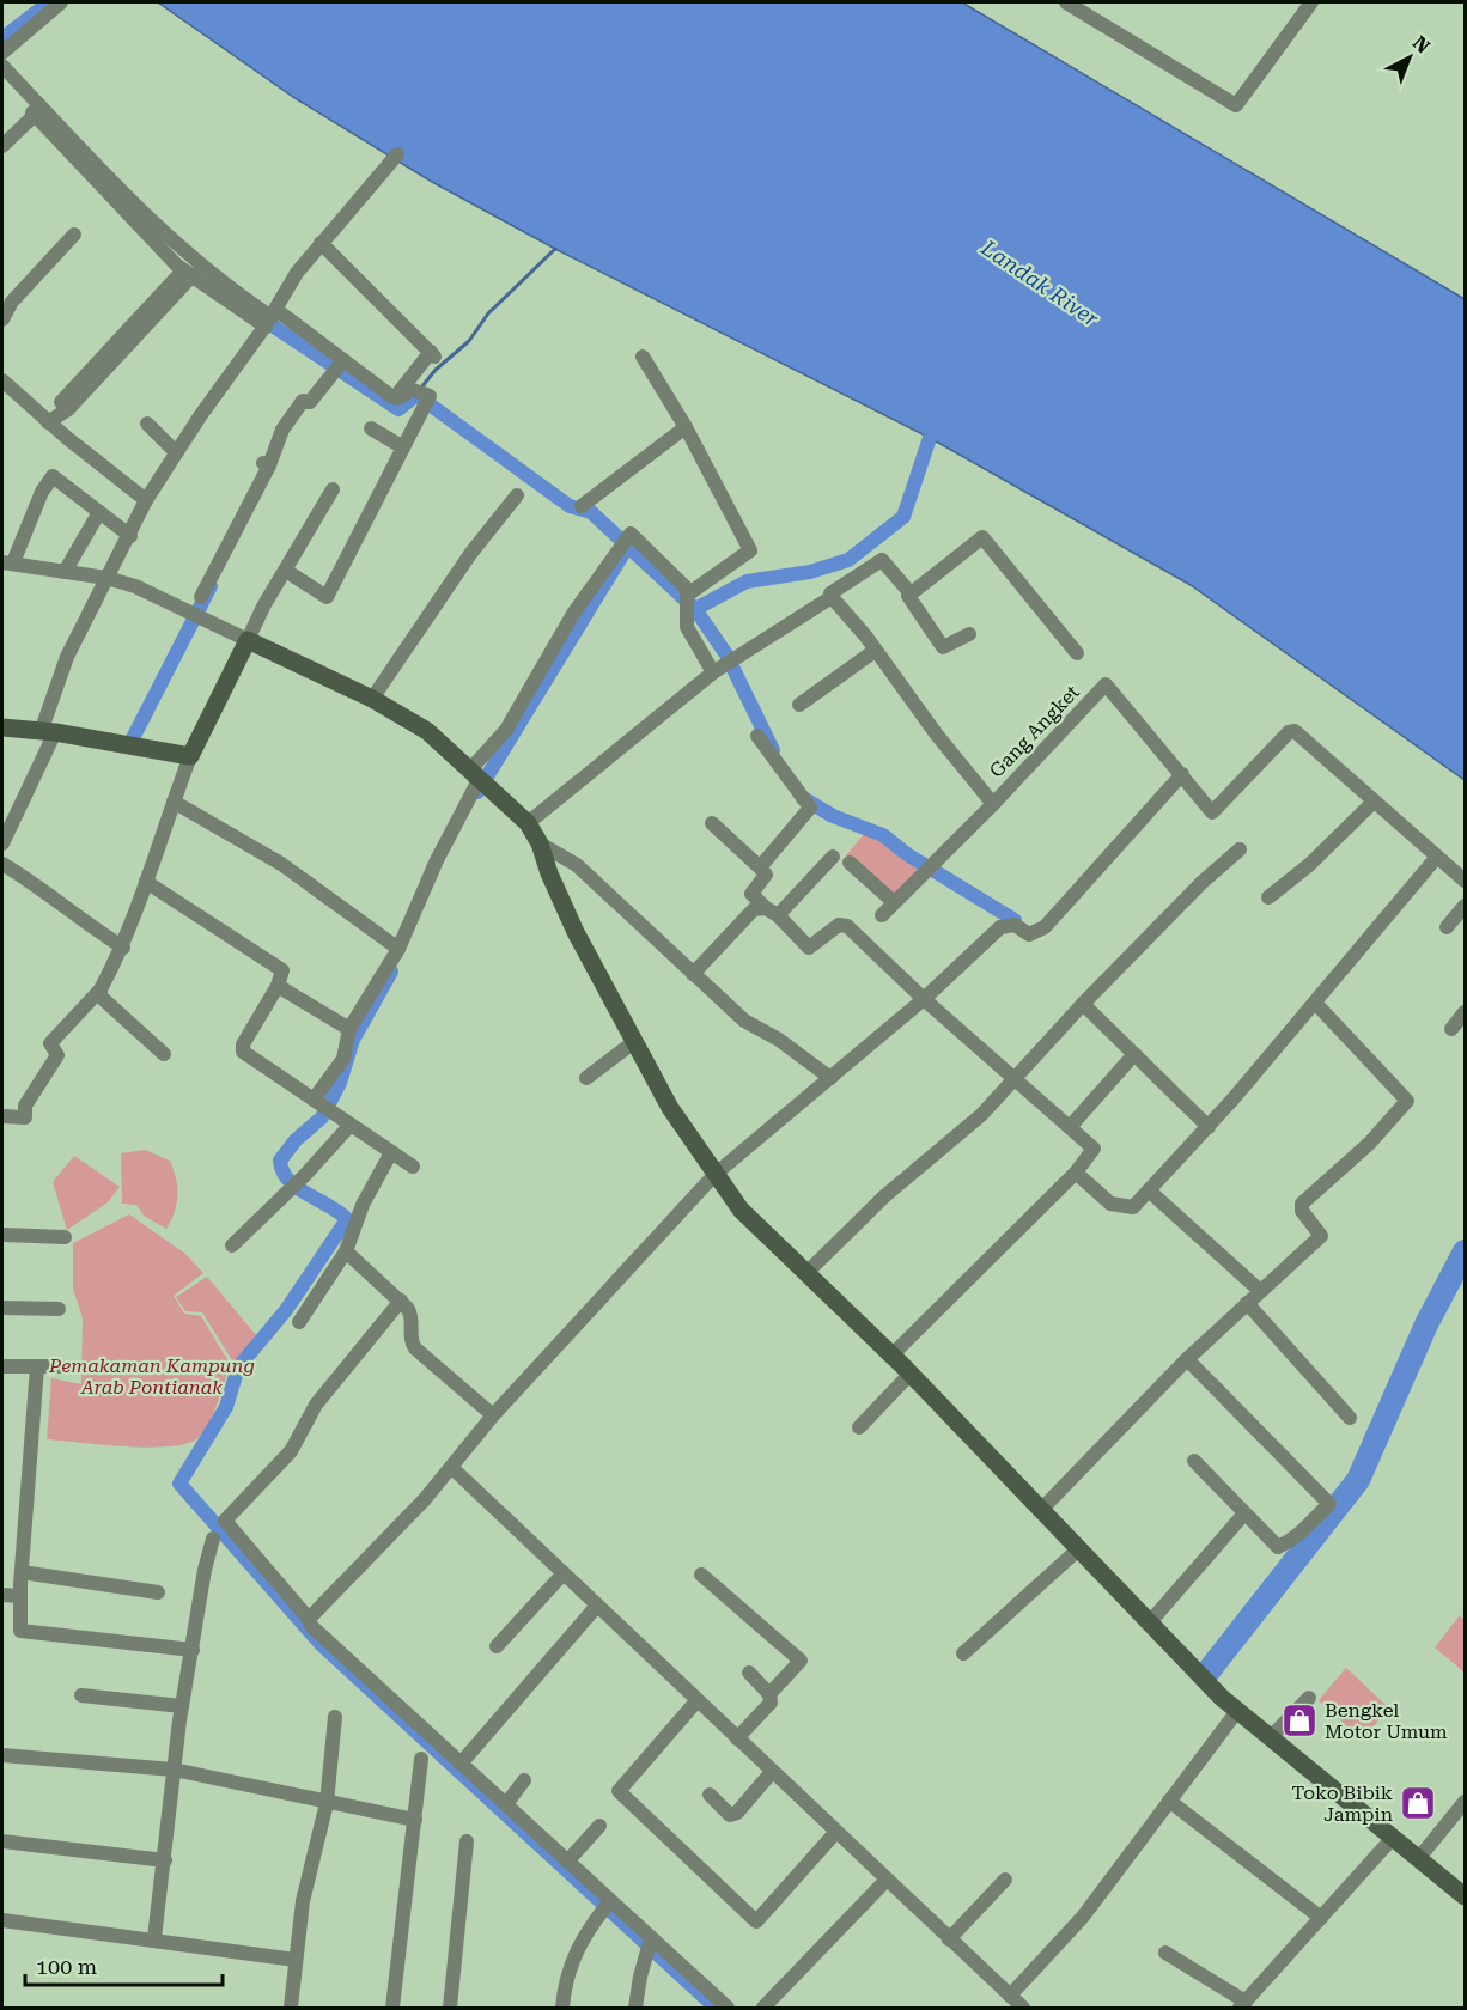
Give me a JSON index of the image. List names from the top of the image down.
{
  "streets": {
    "street": ["Gang Angket"]
  },
  "water": ["Landak River"],
  "parks": ["Pemakaman Kampung Arab Pontianak"],
  "places": {
    "shop": ["Bengkel Motor Umum", "Toko Bibik Jampin"]
  },
  "scale_bar": "100 m",
  "north": "top right"
}
